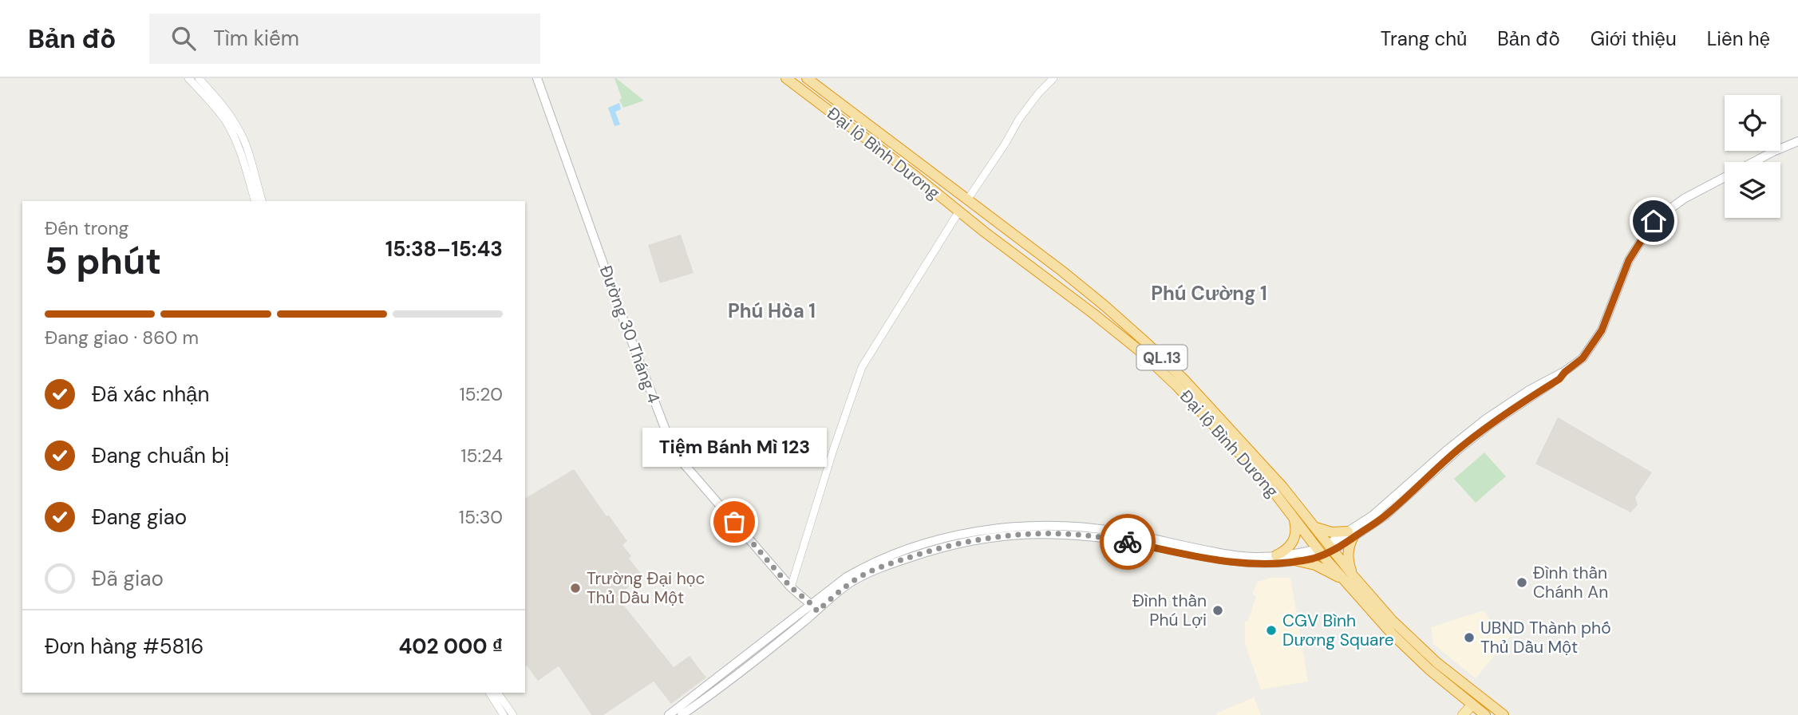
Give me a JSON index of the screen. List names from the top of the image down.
{
  "streets": {
    "highway": ["Đại lộ Bình Dương", "QL.13"],
    "main road": ["Đường 30 Tháng 4"]
  },
  "districts": ["Phú Cường 1", "Phú Hòa 1"],
  "places": [
    "Tiệm Bánh Mì 123",
    "Đình thần Chánh An",
    "Trường Đại học Thủ Dầu Một",
    "Đình thần Phú Lợi",
    "CGV Bình Dương Square",
    "UBND Thành phố Thủ Dầu Một"
  ],
  "page": {
    "header": "Bản đồ",
    "search": "Tìm kiếm",
    "nav": [
      "Trang chủ",
      "Bản đồ",
      "Giới thiệu",
      "Liên hệ"
    ],
    "heading": ["5 phút", "Đến trong", "15:38–15:43"],
    "panel": ["Đơn hàng #5816", "402 000 ₫"],
    "bar": "Đang giao · 860 m",
    "list": [
      ["Đã xác nhận", "15:20"],
      ["Đang chuẩn bị", "15:24"],
      ["Đang giao", "15:30"],
      "Đã giao"
    ],
    "bubble": "Tiệm Bánh Mì 123"
  }
}
